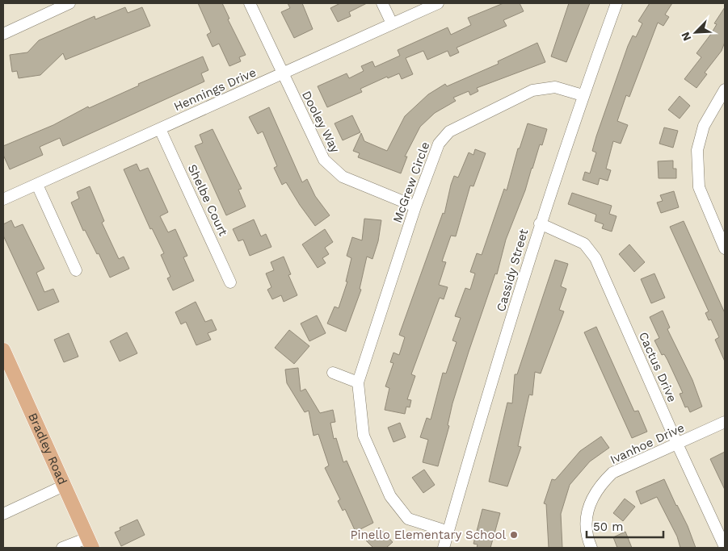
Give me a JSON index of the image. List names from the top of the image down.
{
  "streets": {
    "main road": ["Bradley Road"],
    "street": [
      "Hennings Drive",
      "Dooley Way",
      "McGrew Circle",
      "Shelbe Court",
      "Cassidy Street",
      "Cactus Drive",
      "Ivanhoe Drive"
    ]
  },
  "crossings": [
    ["Hennings Drive", "Dooley Way"],
    ["Hennings Drive", "Shelbe Court"],
    ["Dooley Way", "McGrew Circle"],
    ["McGrew Circle", "Cassidy Street"],
    ["Cassidy Street", "Cactus Drive"],
    ["Cactus Drive", "Ivanhoe Drive"]
  ],
  "places": ["Pinello Elementary School"],
  "scale_bar": "50 m",
  "north": "bottom left"
}
